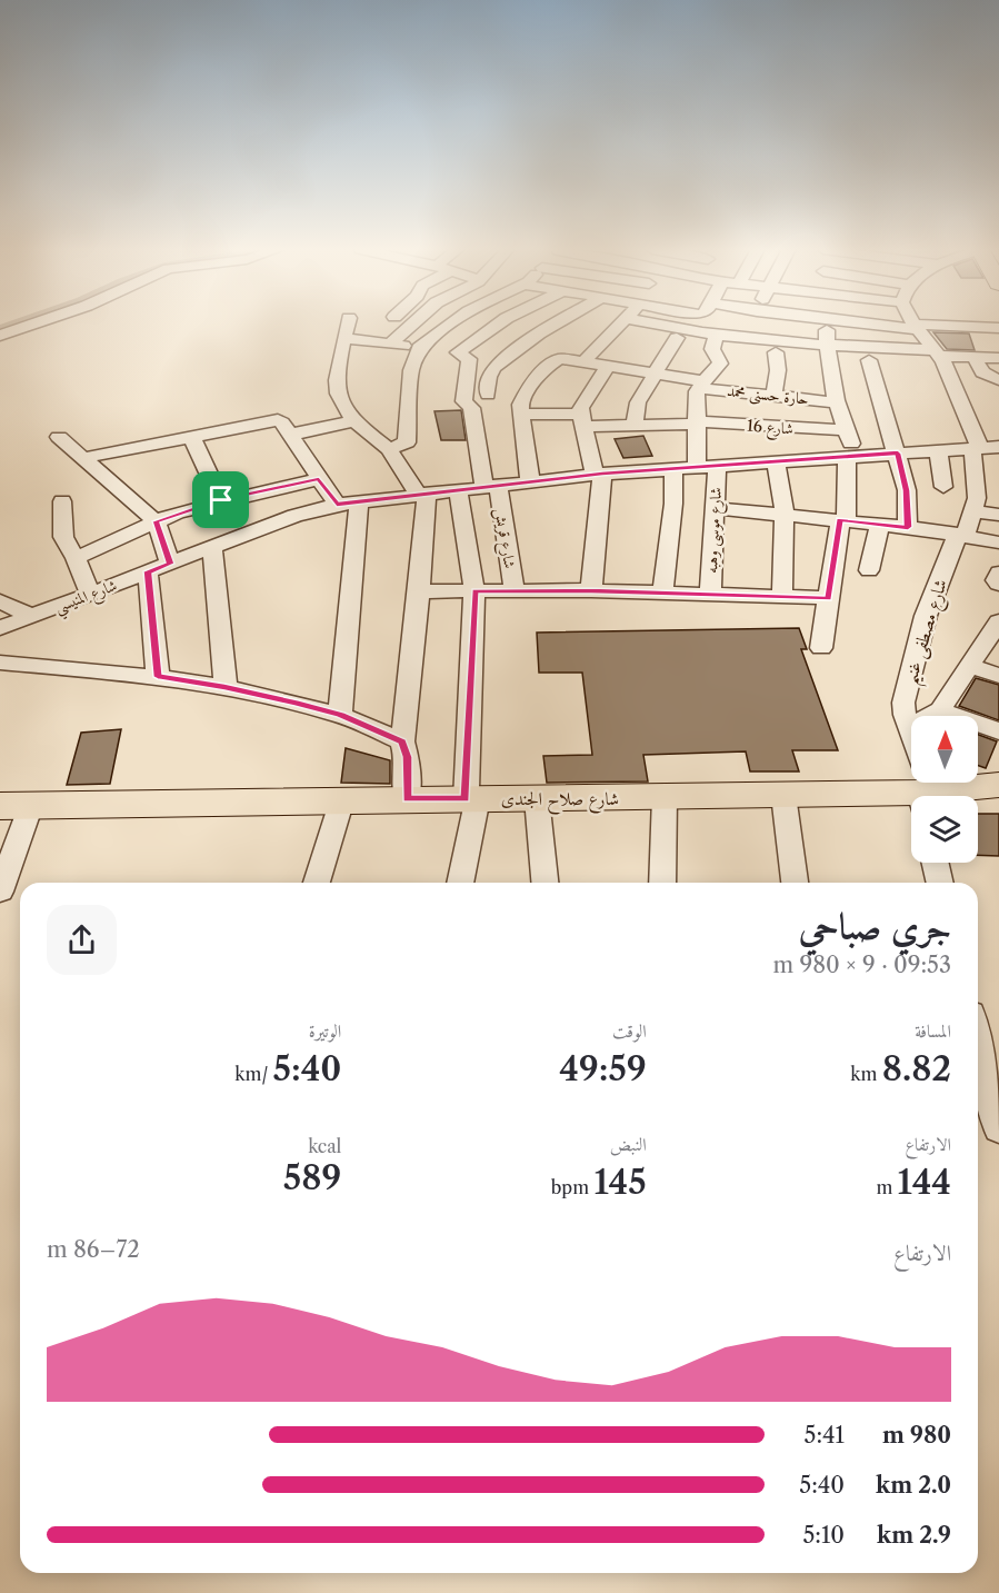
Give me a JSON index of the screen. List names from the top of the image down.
{
  "streets": {
    "main road": ["شارع صلاح الجندى"],
    "street": [
      "حارة حسنى محمد",
      "شارع 16",
      "شارع موسى وهبه",
      "شارع قريش",
      "شارع المنيسي",
      "شارع مصطفى غنيم"
    ]
  },
  "crossings": [
    ["حارة حسنى محمد", "شارع 16"],
    ["حارة حسنى محمد", "شارع موسى وهبه"],
    ["شارع 16", "شارع موسى وهبه"],
    ["شارع موسى وهبه", "شارع المنيسي"],
    ["شارع قريش", "شارع المنيسي"],
    ["شارع المنيسي", "شارع مصطفى غنيم"],
    ["شارع مصطفى غنيم", "شارع صلاح الجندى"]
  ],
  "north": "top",
  "page": {
    "heading": ["جري صباحي", "09:53 · 9 × 980 m"],
    "stats": [
      ["المسافة", "8.82 km"],
      ["الوقت", "49:59"],
      ["الوتيرة", "5:40 /km"],
      ["الارتفاع", "144 m"],
      ["النبض", "145 bpm"],
      ["kcal", "589"]
    ],
    "chart": ["الارتفاع", "72–86 m"],
    "list": [
      {
        "name": "980 m",
        "note": "5:41"
      },
      {
        "name": "2.0 km",
        "note": "5:40"
      },
      {
        "name": "2.9 km",
        "note": "5:10"
      }
    ]
  }
}
